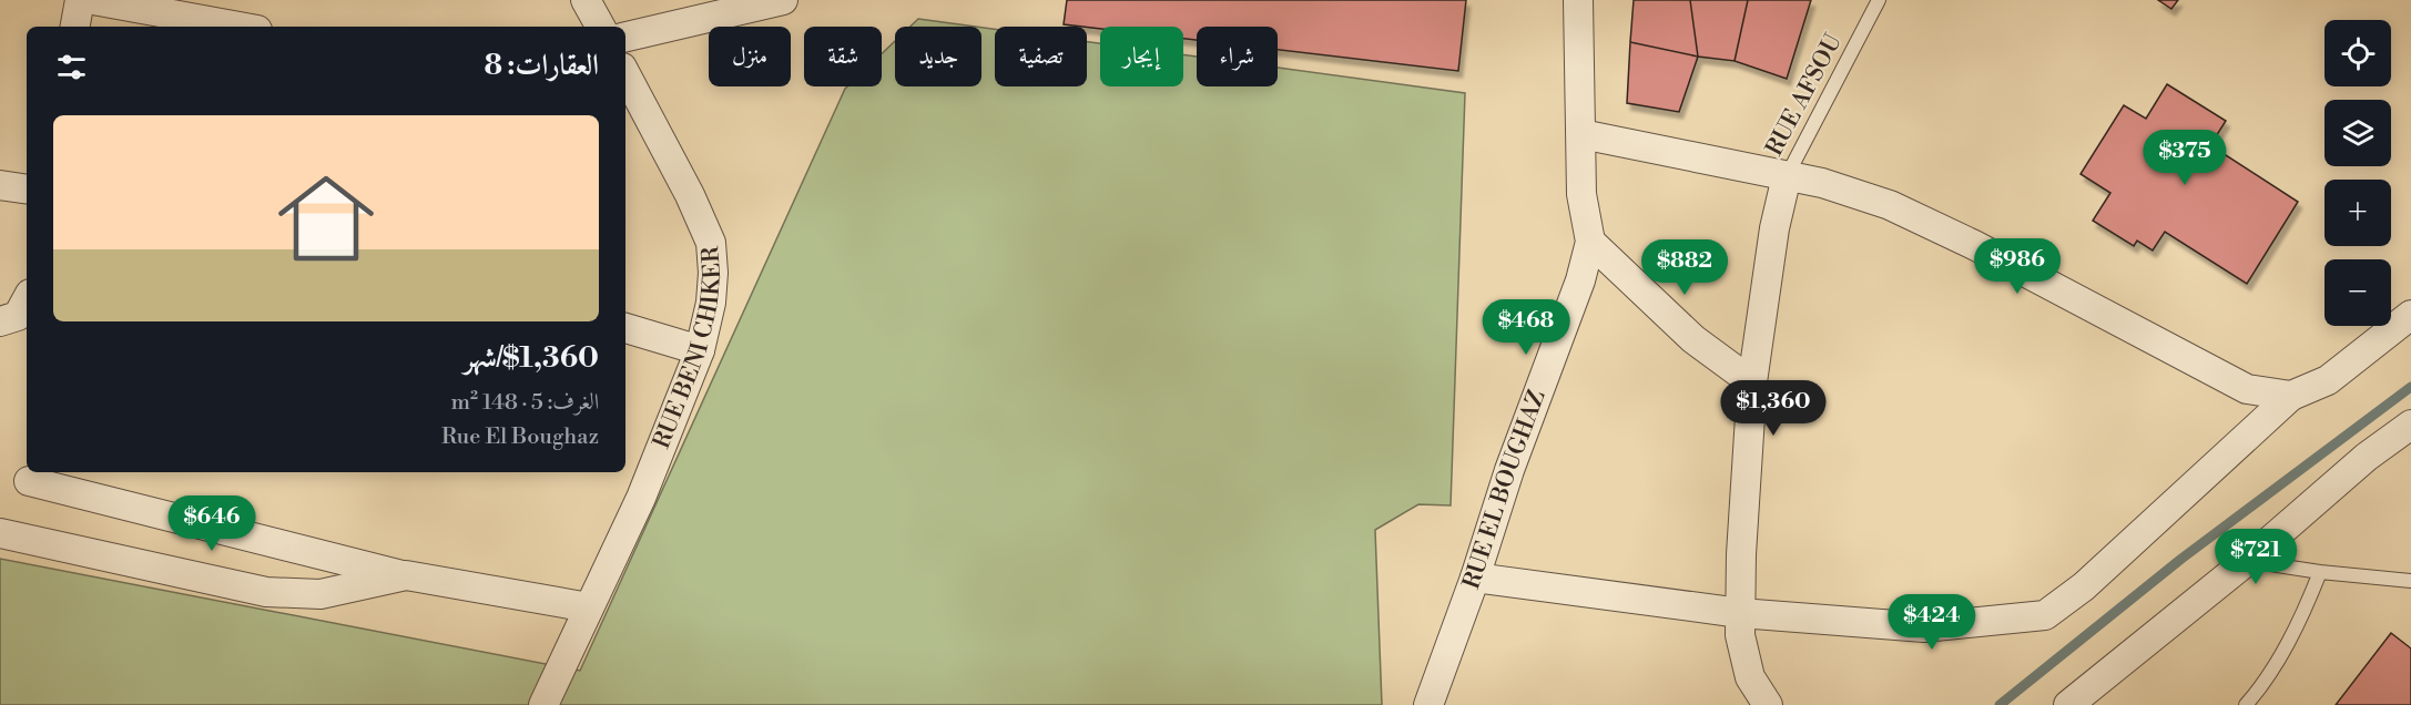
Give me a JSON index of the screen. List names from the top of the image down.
{
  "streets": {
    "street": ["RUE BENI CHIKER", "RUE EL BOUGHAZ"],
    "lane": ["RUE AFSOU"]
  },
  "page": {
    "map_buttons": ["+", "−"],
    "chip": [
      "شراء",
      "إيجار",
      "تصفية",
      "جديد",
      "شقة",
      "منزل"
    ],
    "heading": "العقارات: 8",
    "list": [
      {
        "name": "$1,360/شهر",
        "note": "الغرف: 5 · 148 m² · Rue El Boughaz"
      }
    ],
    "price": [
      "$375",
      "$986",
      "$882",
      "$468",
      "$1,360",
      "$646",
      "$721",
      "$424"
    ]
  }
}
